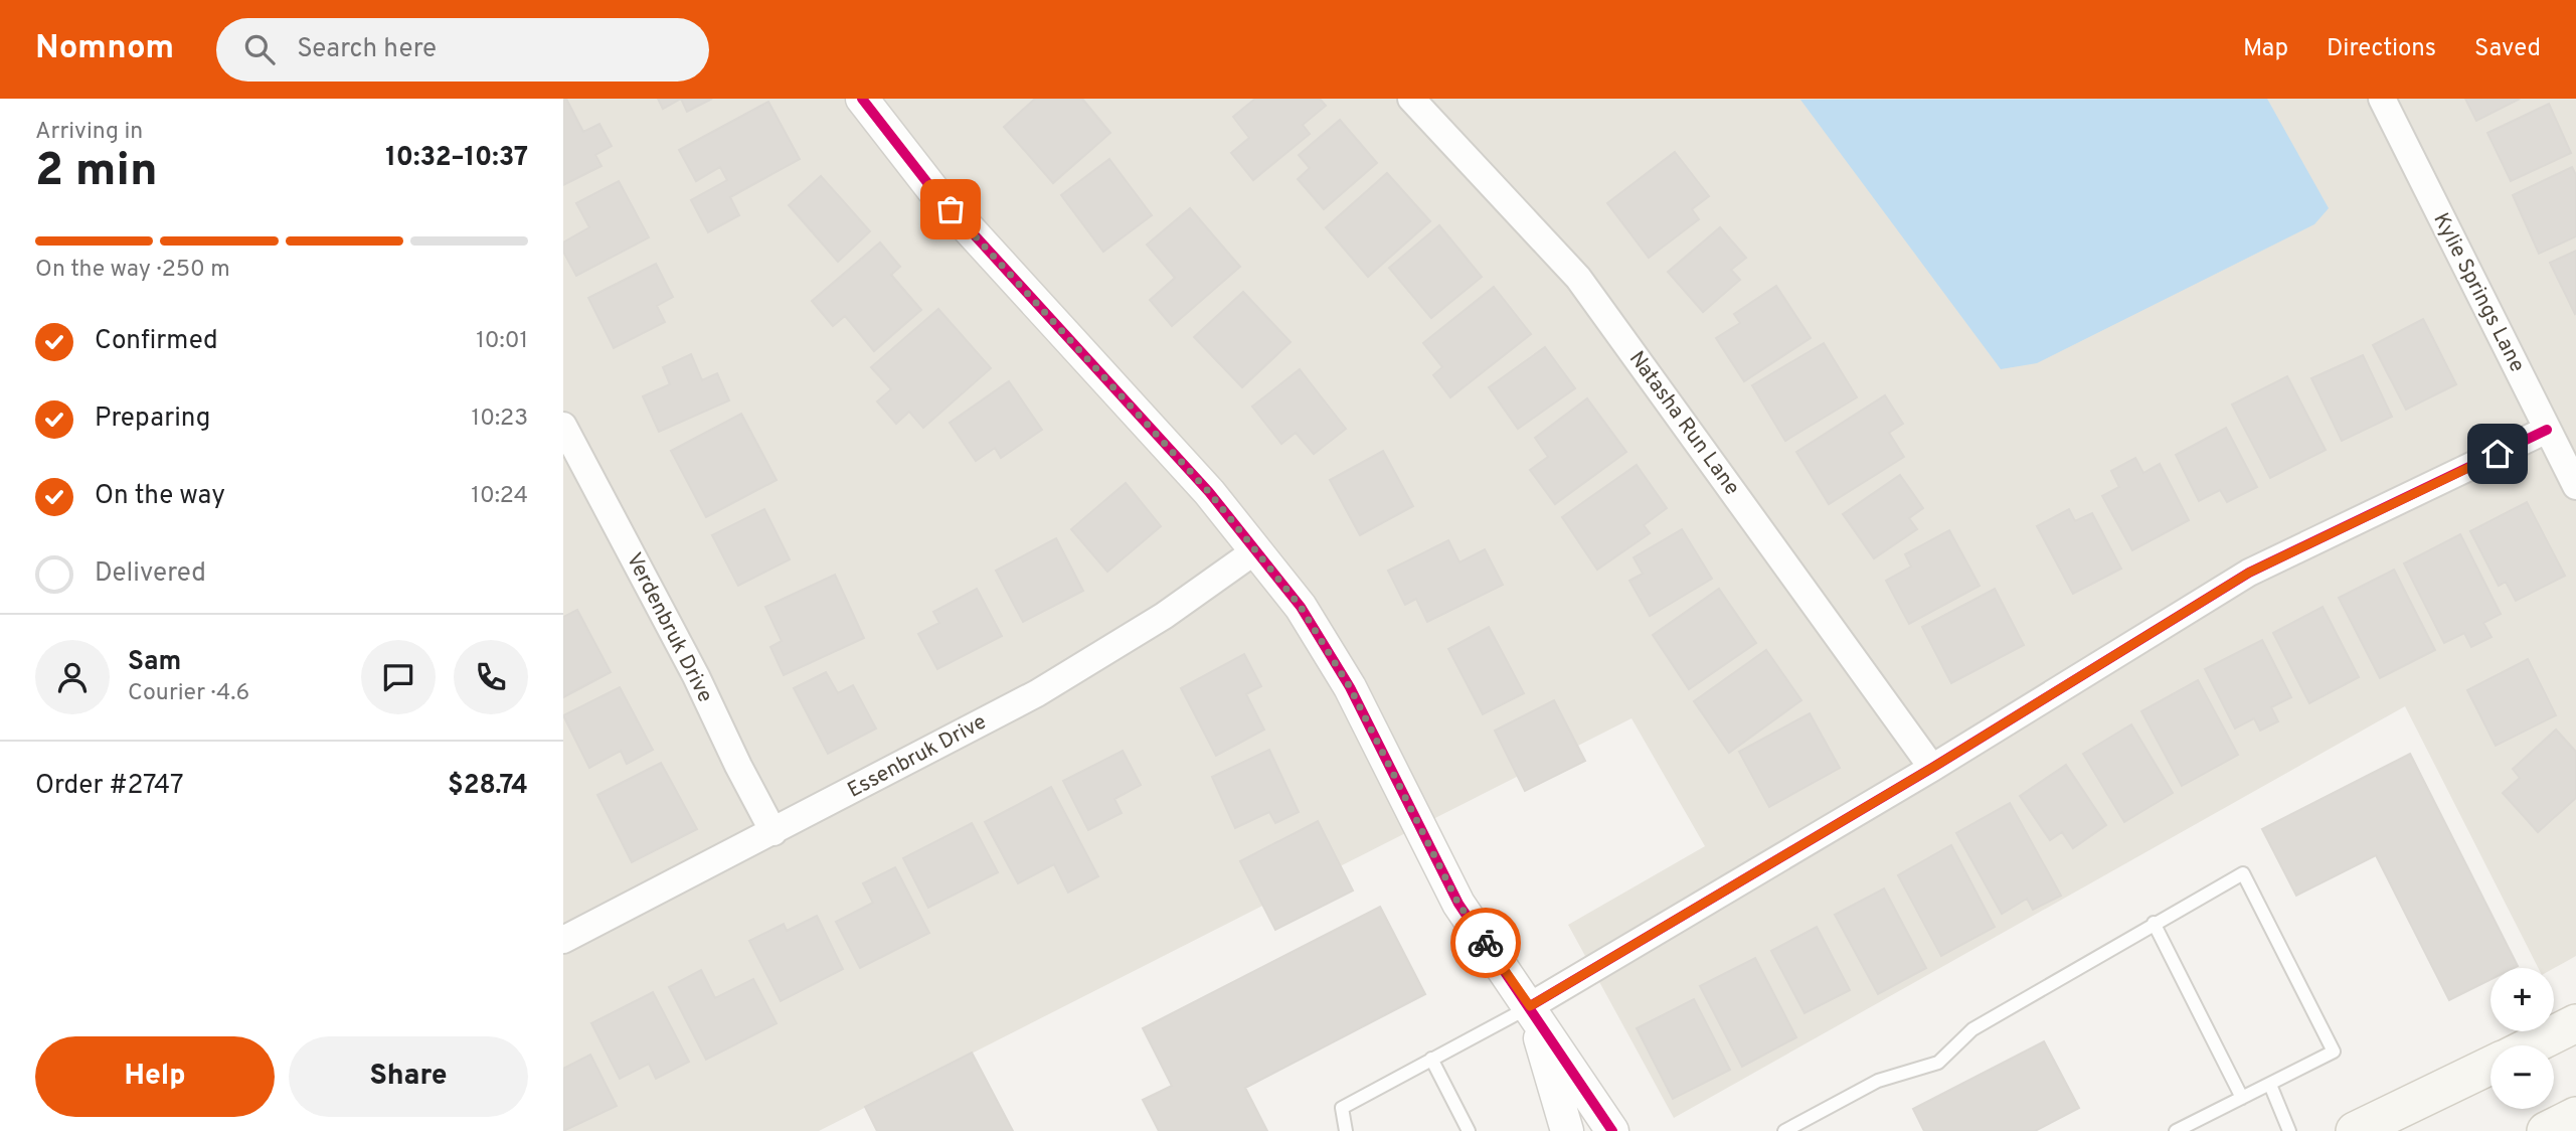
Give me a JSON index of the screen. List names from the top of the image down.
{
  "streets": {
    "street": [
      "Kylie Springs Lane",
      "Natasha Run Lane",
      "Verdenbruk Drive",
      "Essenbruk Drive"
    ]
  },
  "crossings": [
    ["Verdenbruk Drive", "Essenbruk Drive"]
  ],
  "page": {
    "header": "Nomnom",
    "search": "Search here",
    "nav": ["Map", "Directions", "Saved"],
    "heading": ["2 min", "Arriving in", "10:32–10:37"],
    "panel": [
      "Sam",
      "Courier · 4.6",
      "Order #2747",
      "$28.74"
    ],
    "bar": "On the way · 250 m",
    "list": [
      ["Confirmed", "10:01"],
      ["Preparing", "10:23"],
      ["On the way", "10:24"],
      "Delivered"
    ],
    "map_buttons": ["+", "−"],
    "buttons": ["Help", "Share"]
  }
}
